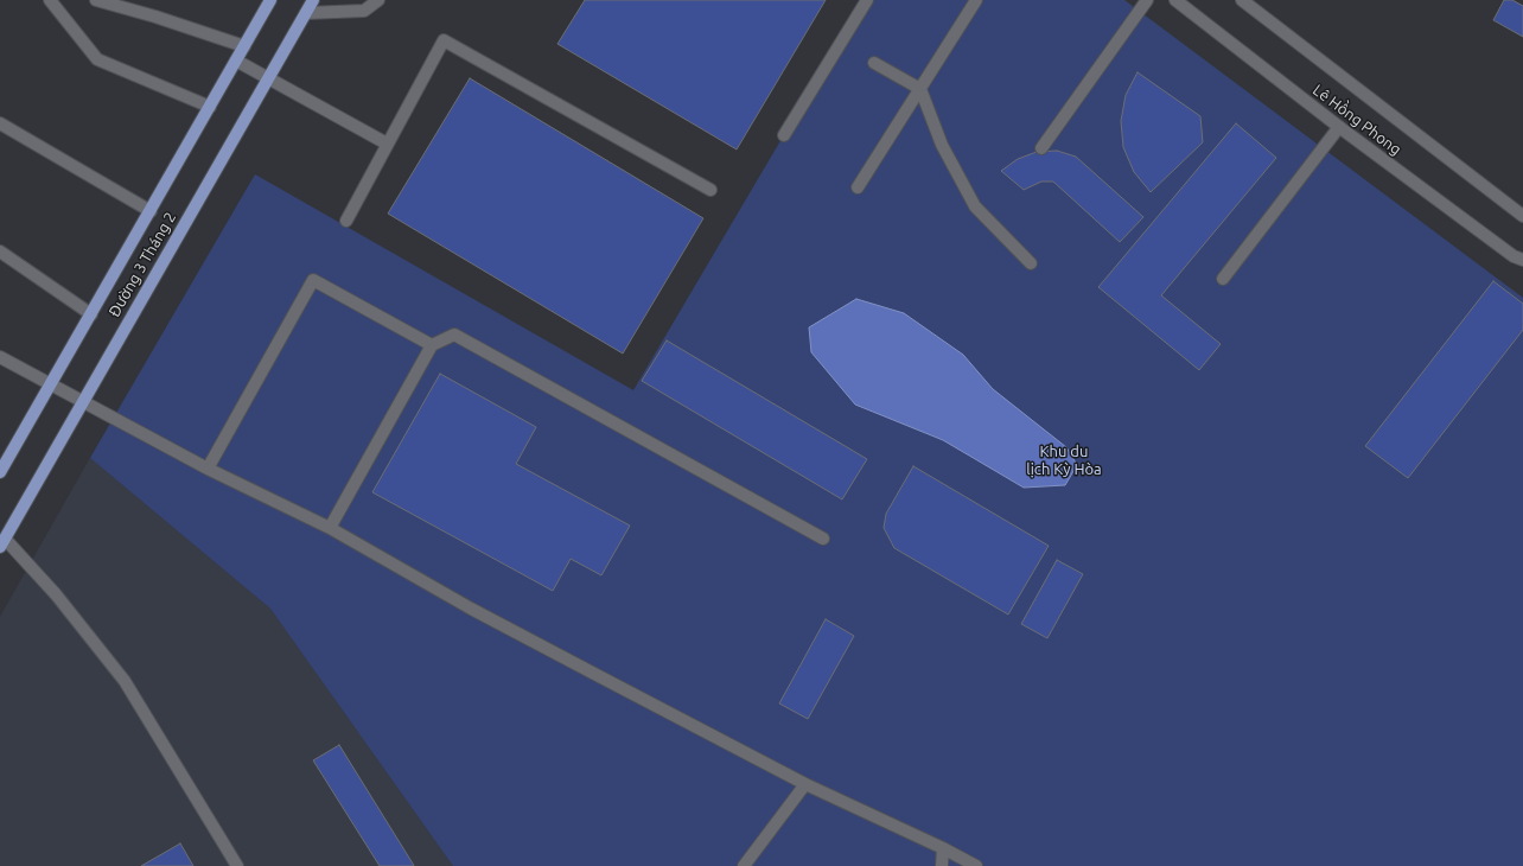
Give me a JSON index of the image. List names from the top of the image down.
{
  "streets": {
    "main road": ["Đường 3 Tháng 2"],
    "street": ["Lê Hồng Phong"]
  },
  "parks": ["Khu du lịch Kỳ Hòa"]
}
